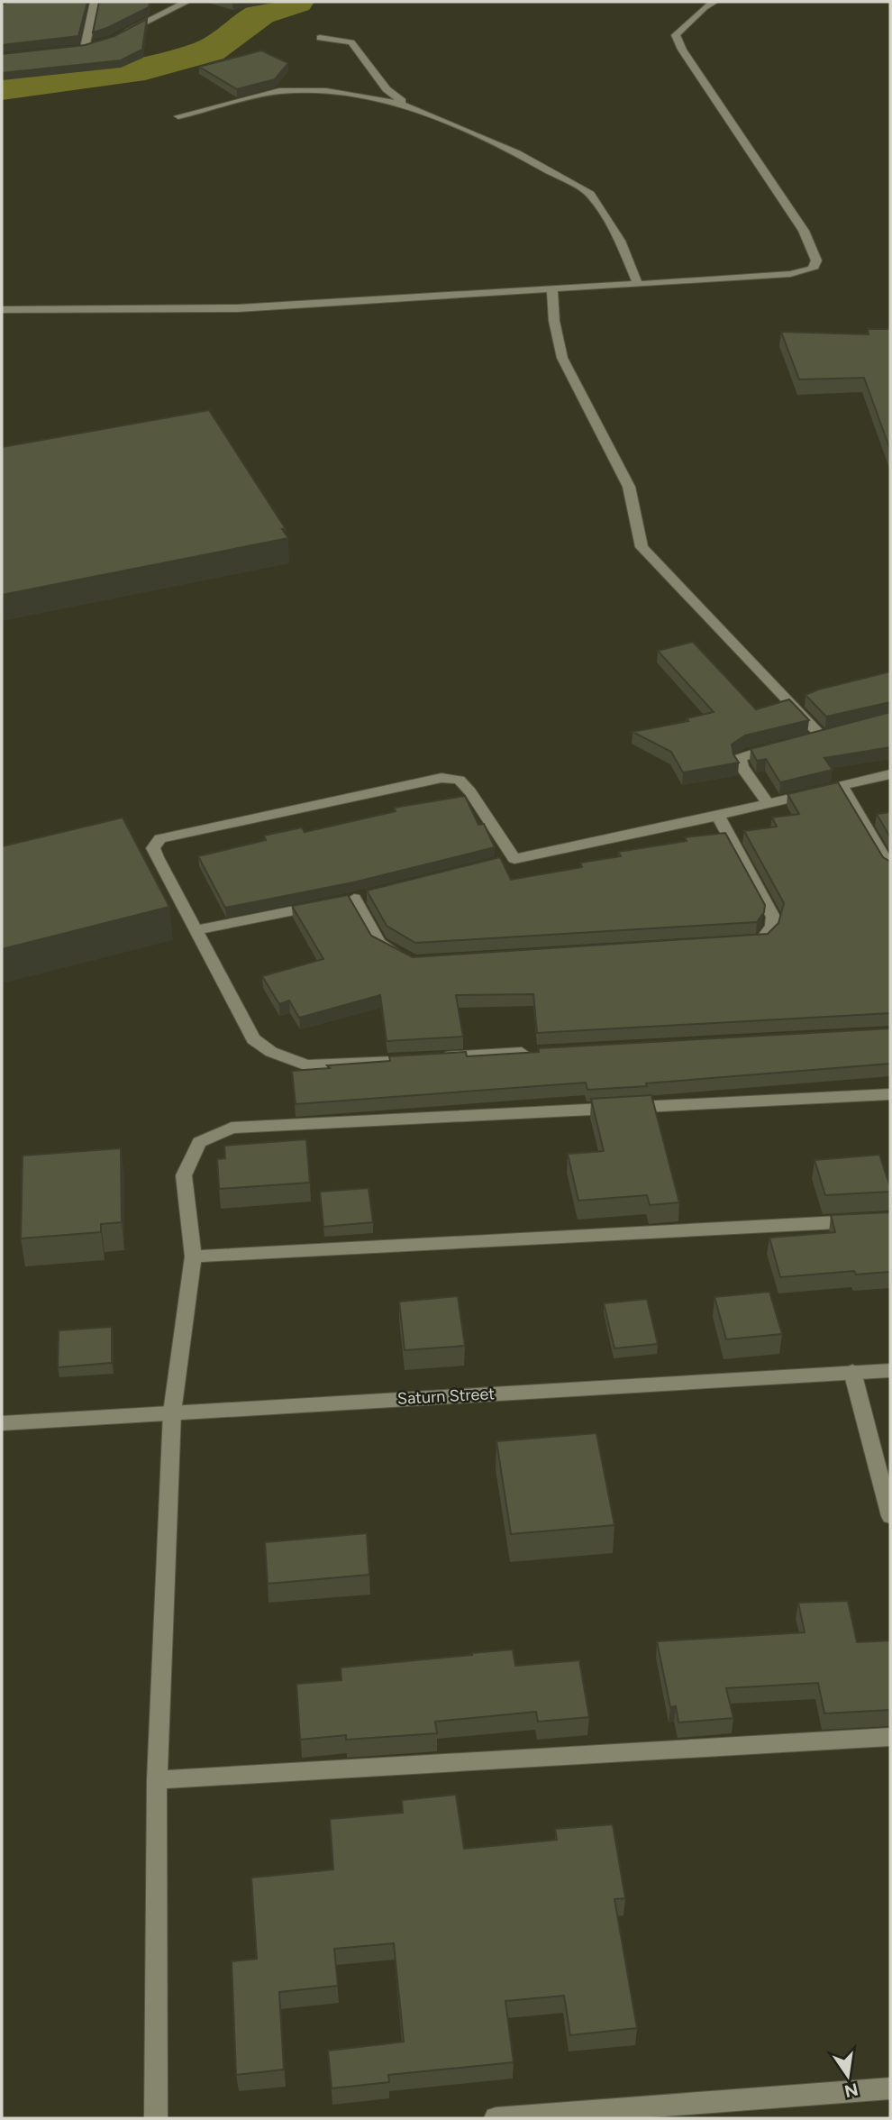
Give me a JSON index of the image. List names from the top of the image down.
{
  "streets": {
    "street": ["Saturn Street"]
  },
  "north": "bottom"
}
